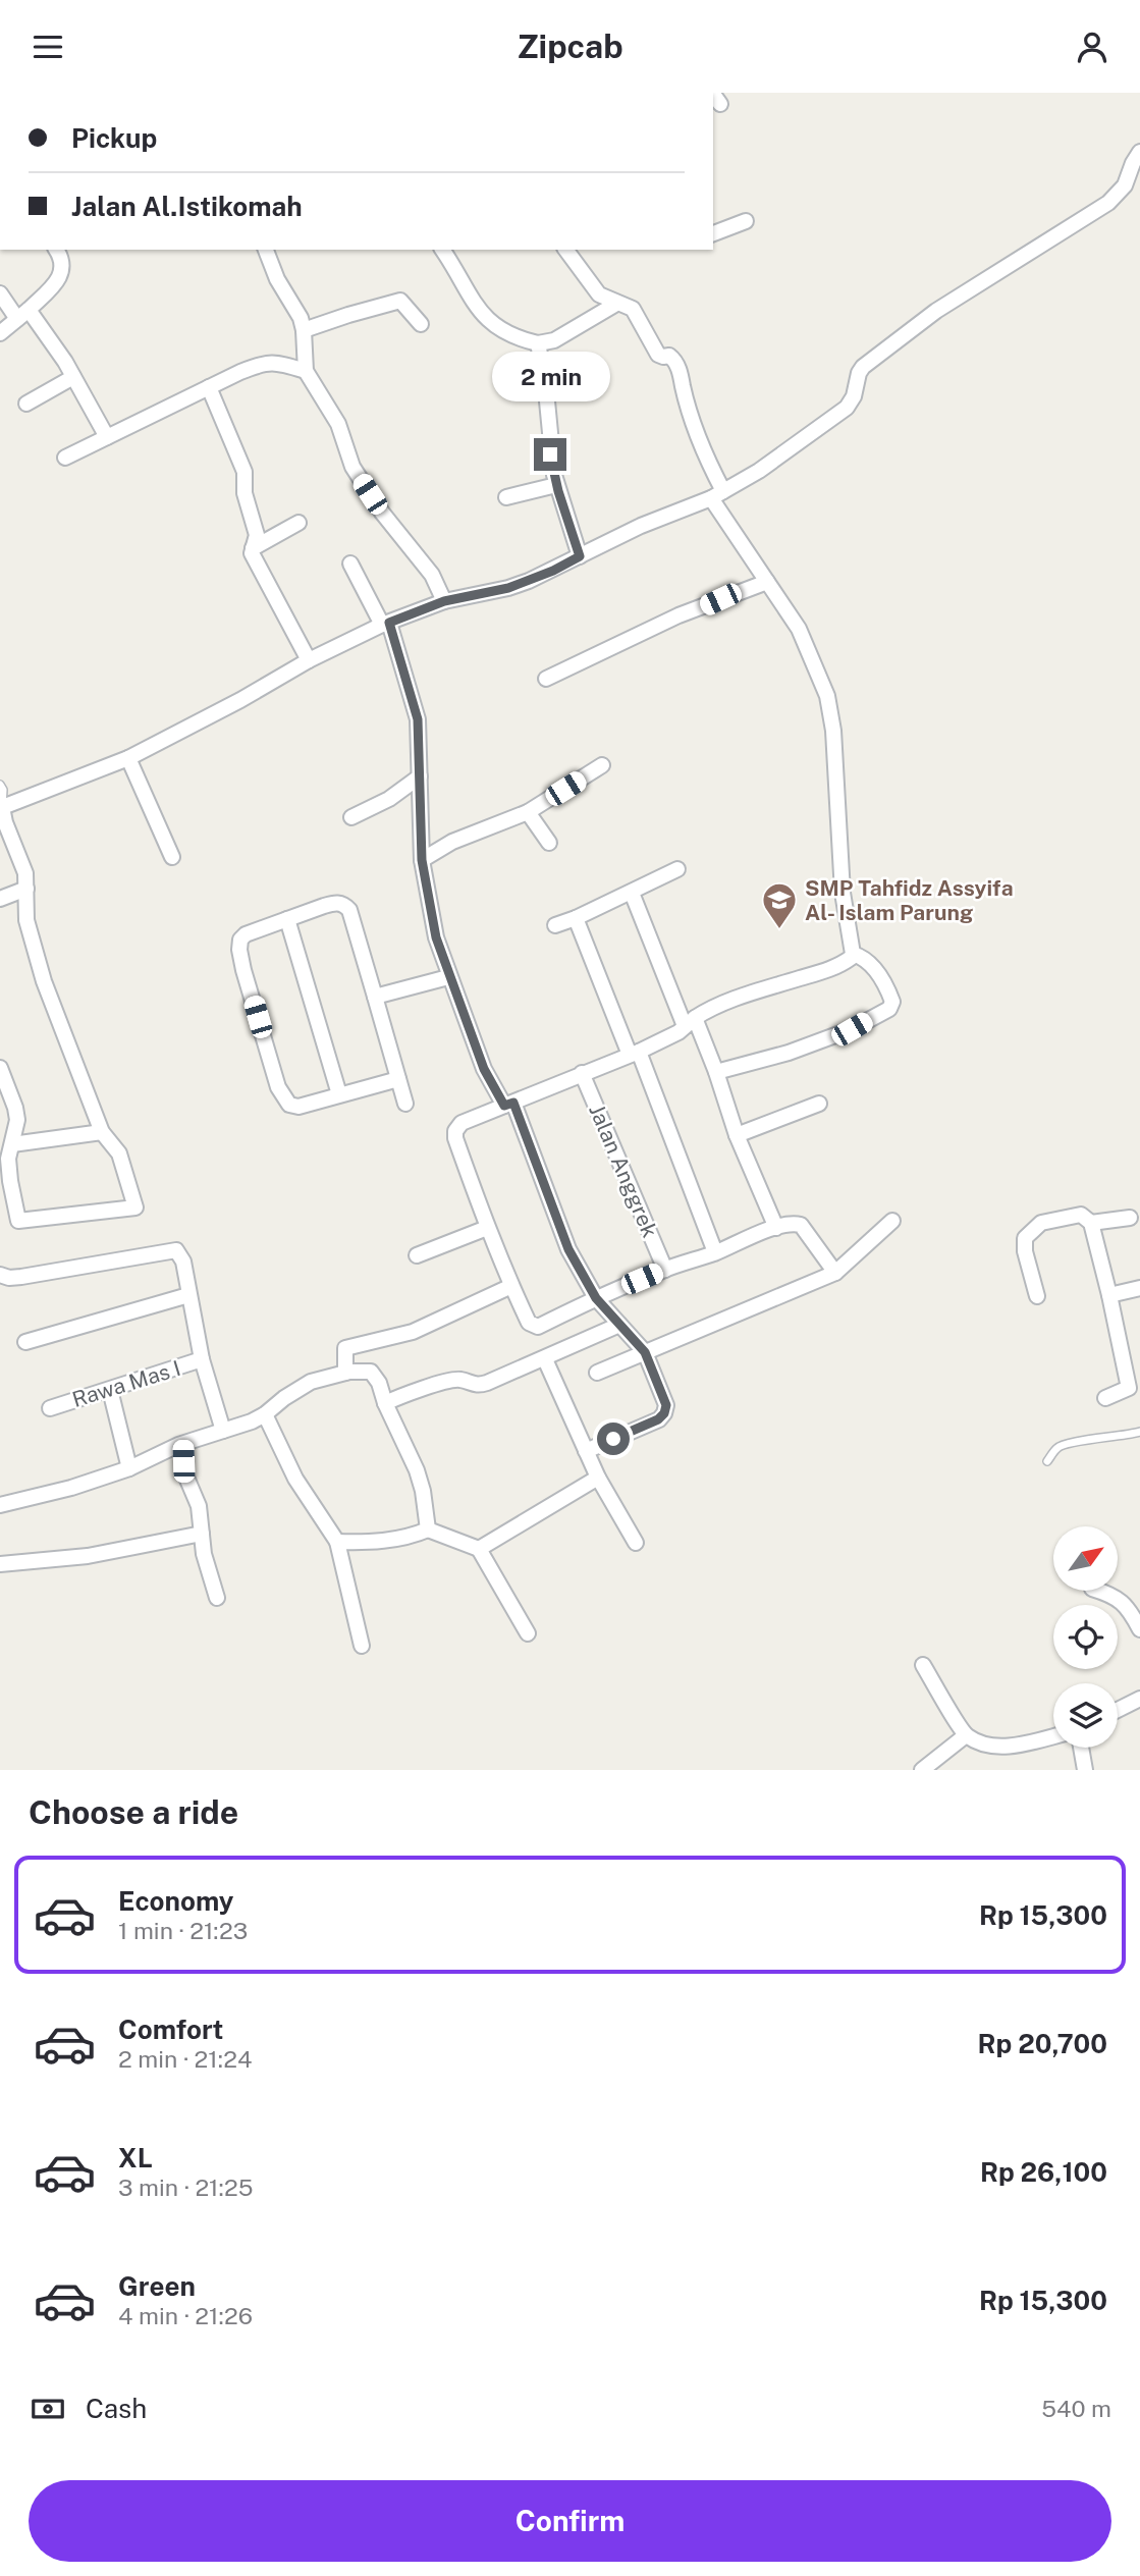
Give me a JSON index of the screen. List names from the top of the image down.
{
  "streets": {
    "street": ["Jalan Anggrek", "Rawa Mas I"]
  },
  "places": {
    "school or university": ["SMP Tahfidz Assyifa Al- Islam Parung"]
  },
  "north": "top right",
  "page": {
    "header": "Zipcab",
    "banner": ["Pickup", "Jalan Al.Istikomah"],
    "bubble": "2 min",
    "heading": "Choose a ride",
    "list": [
      {
        "name": "Economy",
        "note": "1 min · 21:23",
        "value": "Rp 15,300"
      },
      {
        "name": "Comfort",
        "note": "2 min · 21:24",
        "value": "Rp 20,700"
      },
      {
        "name": "XL",
        "note": "3 min · 21:25",
        "value": "Rp 26,100"
      },
      {
        "name": "Green",
        "note": "4 min · 21:26",
        "value": "Rp 15,300"
      }
    ],
    "pay": ["Cash", "540 m"],
    "buttons": "Confirm"
  }
}
